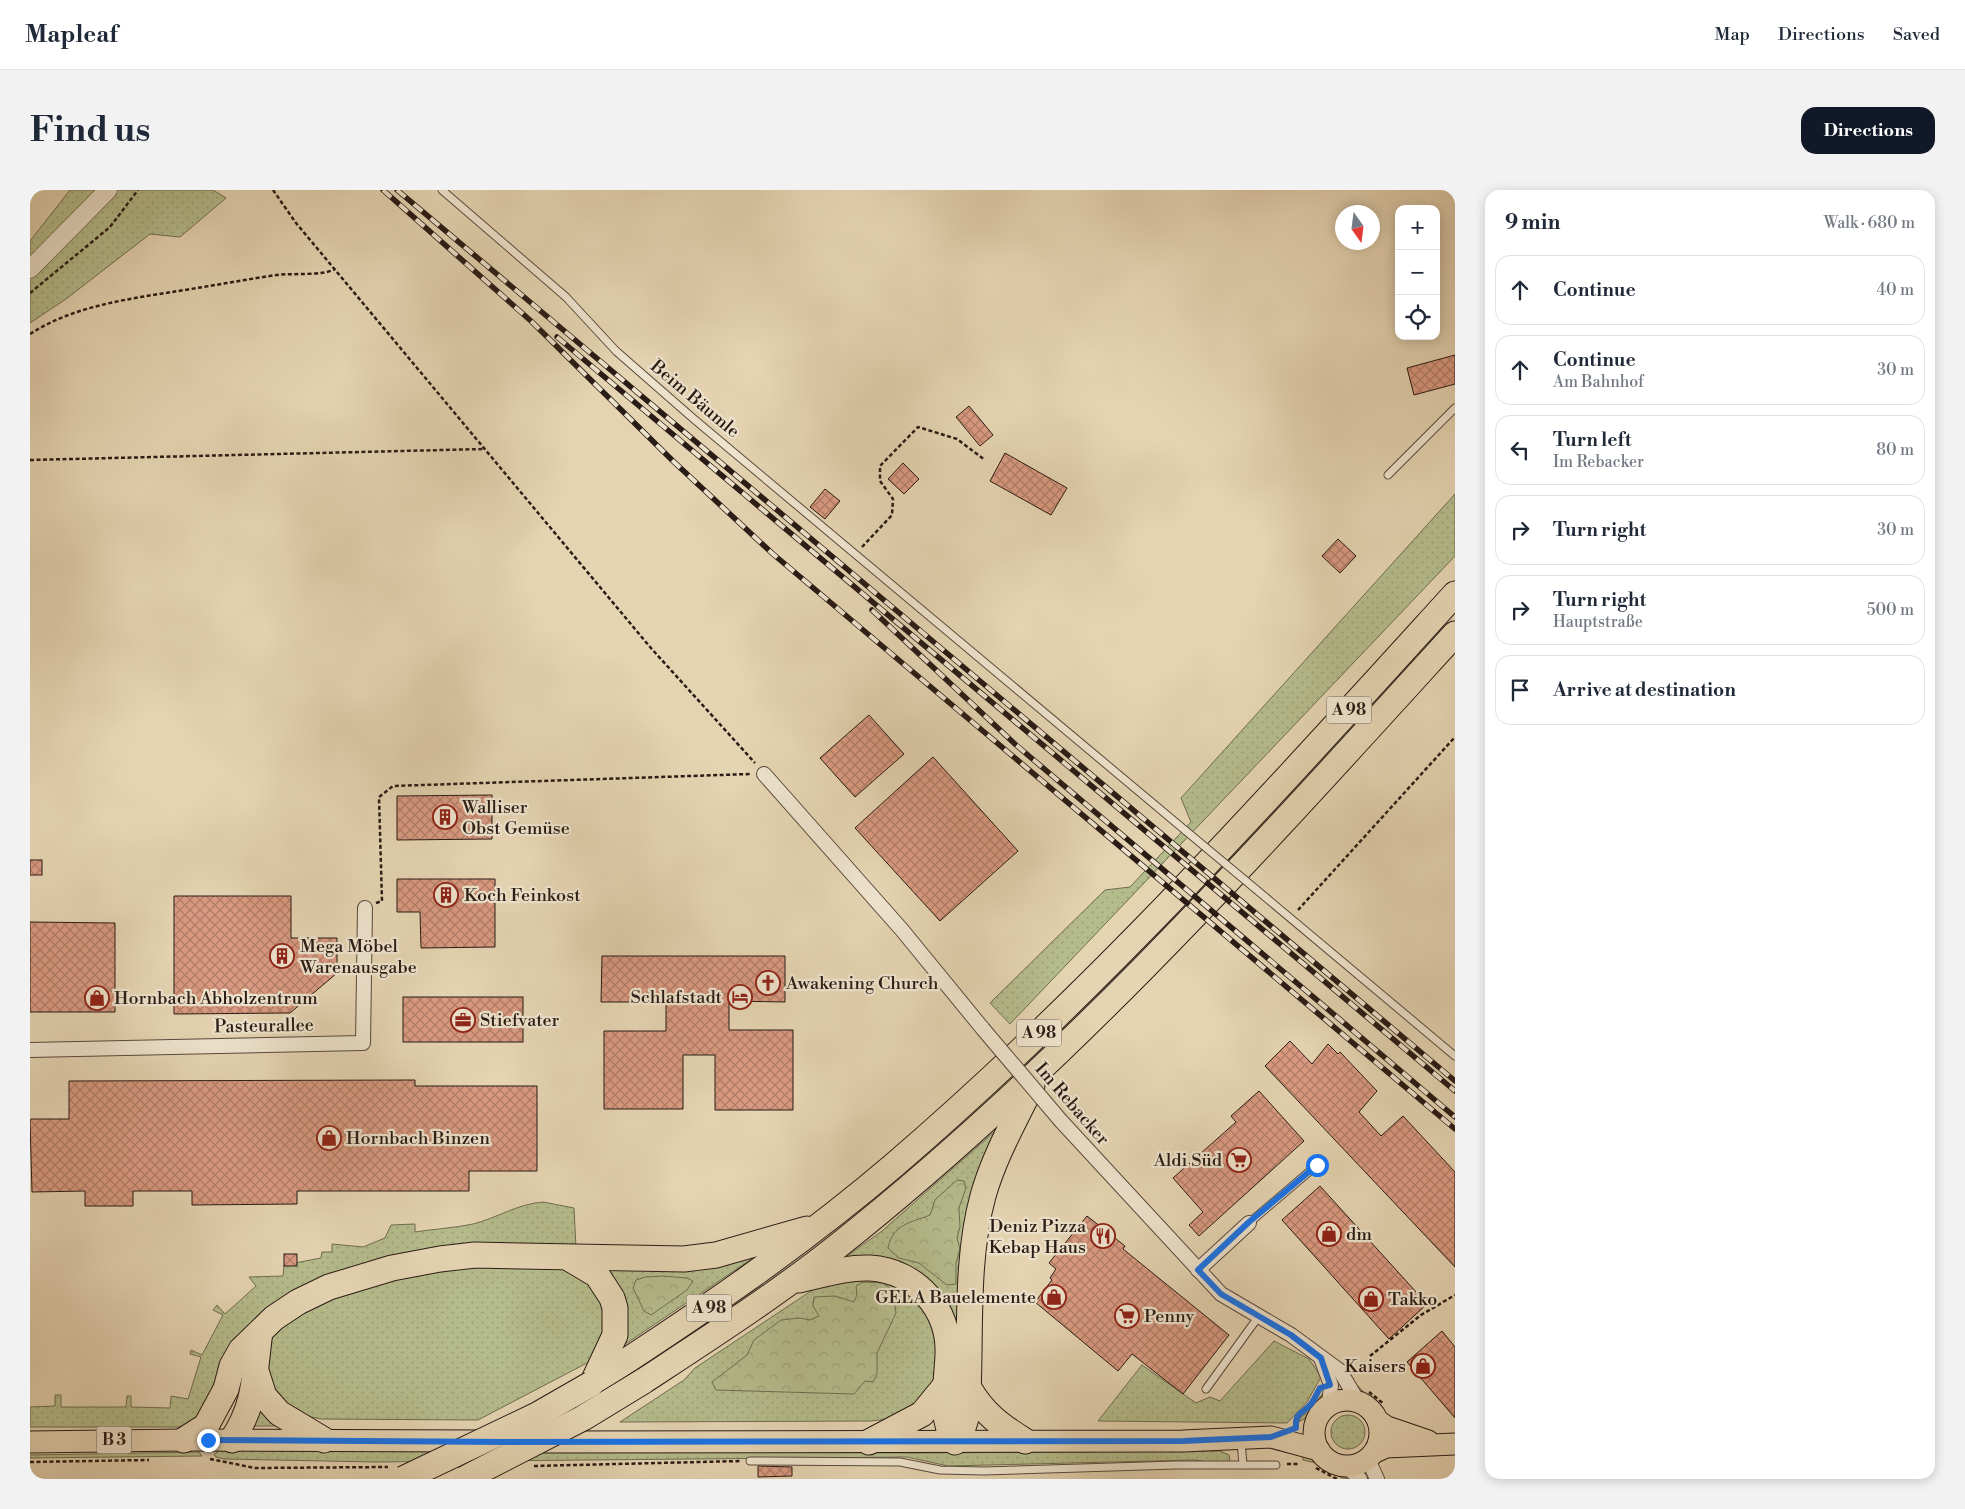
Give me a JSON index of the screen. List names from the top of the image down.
{
  "streets": {
    "highway": ["A 98"],
    "main road": ["B 3"],
    "street": ["Pasteurallee", "Im Rebacker"],
    "lane": ["Beim Bäumle"]
  },
  "crossings": [
    ["Im Rebacker", "B 3"]
  ],
  "places": {
    "building": ["Walliser Obst Gemüse", "Koch Feinkost", "Mega Möbel Warenausgabe"],
    "church": ["Awakening Church"],
    "hotel": ["Schlafstadt"],
    "shop": [
      "Hornbach Abholzentrum",
      "Hornbach Binzen",
      "dm",
      "GELA Bauelemente",
      "Takko",
      "Kaisers"
    ],
    "office": ["Stiefvater"],
    "supermarket": ["Aldi Süd", "Penny"],
    "restaurant": ["Deniz Pizza Kebap Haus"]
  },
  "north": "bottom",
  "page": {
    "header": "Mapleaf",
    "nav": ["Map", "Directions", "Saved"],
    "buttons": "Directions",
    "title": "Find us",
    "heading": ["9 min", "Walk · 680 m"],
    "map_buttons": ["+", "−"],
    "list": [
      ["Continue", "40 m"],
      ["Continue", "Am Bahnhof", "30 m"],
      ["Turn left", "Im Rebacker", "80 m"],
      ["Turn right", "30 m"],
      ["Turn right", "Hauptstraße", "500 m"],
      "Arrive at destination"
    ]
  }
}
